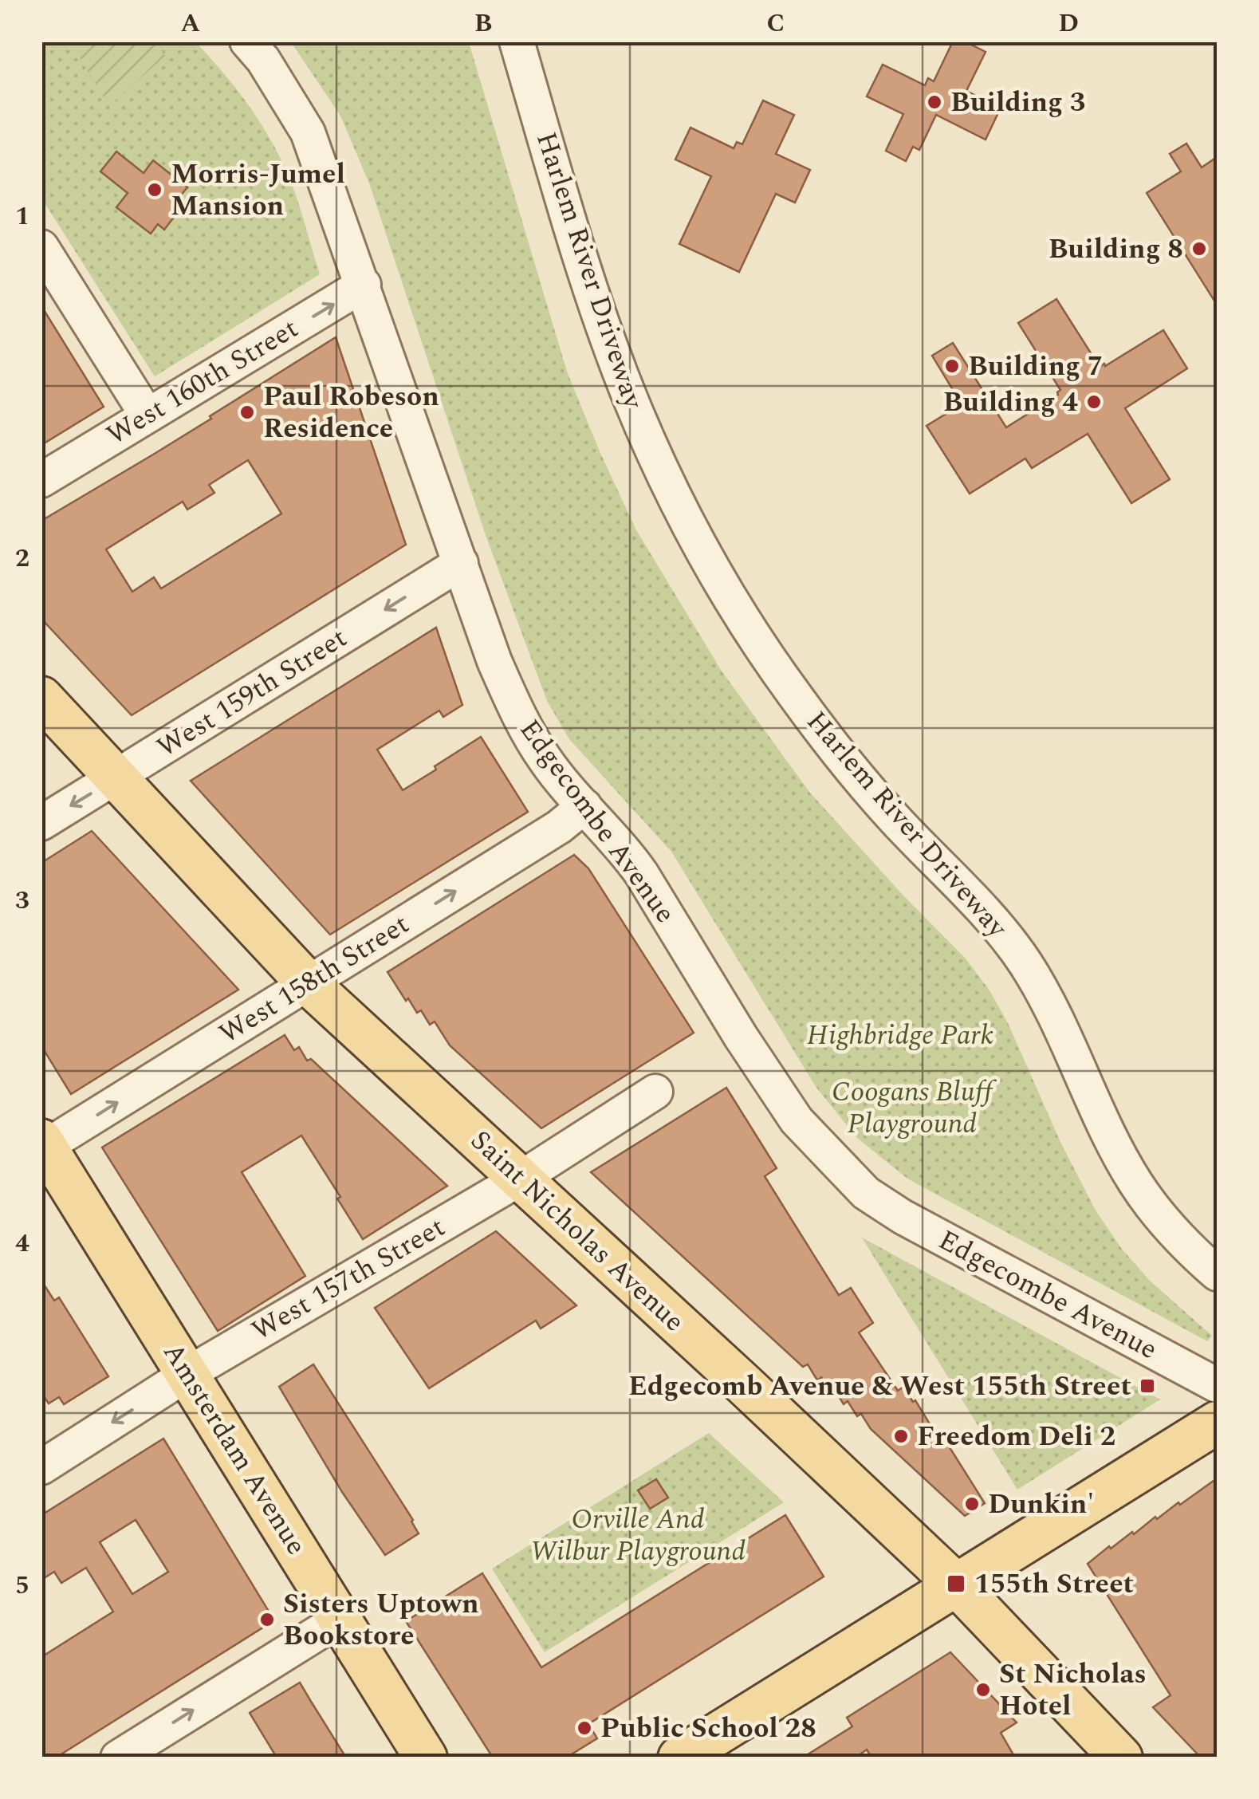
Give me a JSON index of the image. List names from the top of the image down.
{
  "streets": {
    "main road": ["Saint Nicholas Avenue", "Amsterdam Avenue"],
    "street": [
      "Harlem River Driveway",
      "West 160th Street",
      "West 159th Street",
      "Edgecombe Avenue",
      "West 158th Street",
      "West 157th Street"
    ]
  },
  "crossings": [
    ["West 160th Street", "Edgecombe Avenue"],
    ["West 159th Street", "Edgecombe Avenue"],
    ["West 159th Street", "Saint Nicholas Avenue"],
    ["Edgecombe Avenue", "West 158th Street"],
    ["West 158th Street", "Saint Nicholas Avenue"],
    ["West 158th Street", "Amsterdam Avenue"],
    ["Saint Nicholas Avenue", "West 157th Street"],
    ["West 157th Street", "Amsterdam Avenue"]
  ],
  "one_way": ["West 160th Street", "West 159th Street", "West 158th Street"],
  "parks": ["Highbridge Park", "Coogans Bluff Playground", "Orville And Wilbur Playground"],
  "places": {
    "other": [
      "Building 3",
      "Morris-Jumel Mansion",
      "Building 8",
      "Building 7",
      "Building 4",
      "Paul Robeson Residence",
      "Freedom Deli 2",
      "Dunkin'",
      "Sisters Uptown Bookstore",
      "St Nicholas Hotel",
      "Public School 28"
    ],
    "transit": ["Edgecomb Avenue & West 155th Street", "155th Street"]
  },
  "grid": {
    "columns": [
      "A",
      "B",
      "C",
      "D"
    ],
    "rows": [
      "1",
      "2",
      "3",
      "4",
      "5"
    ]
  }
}
